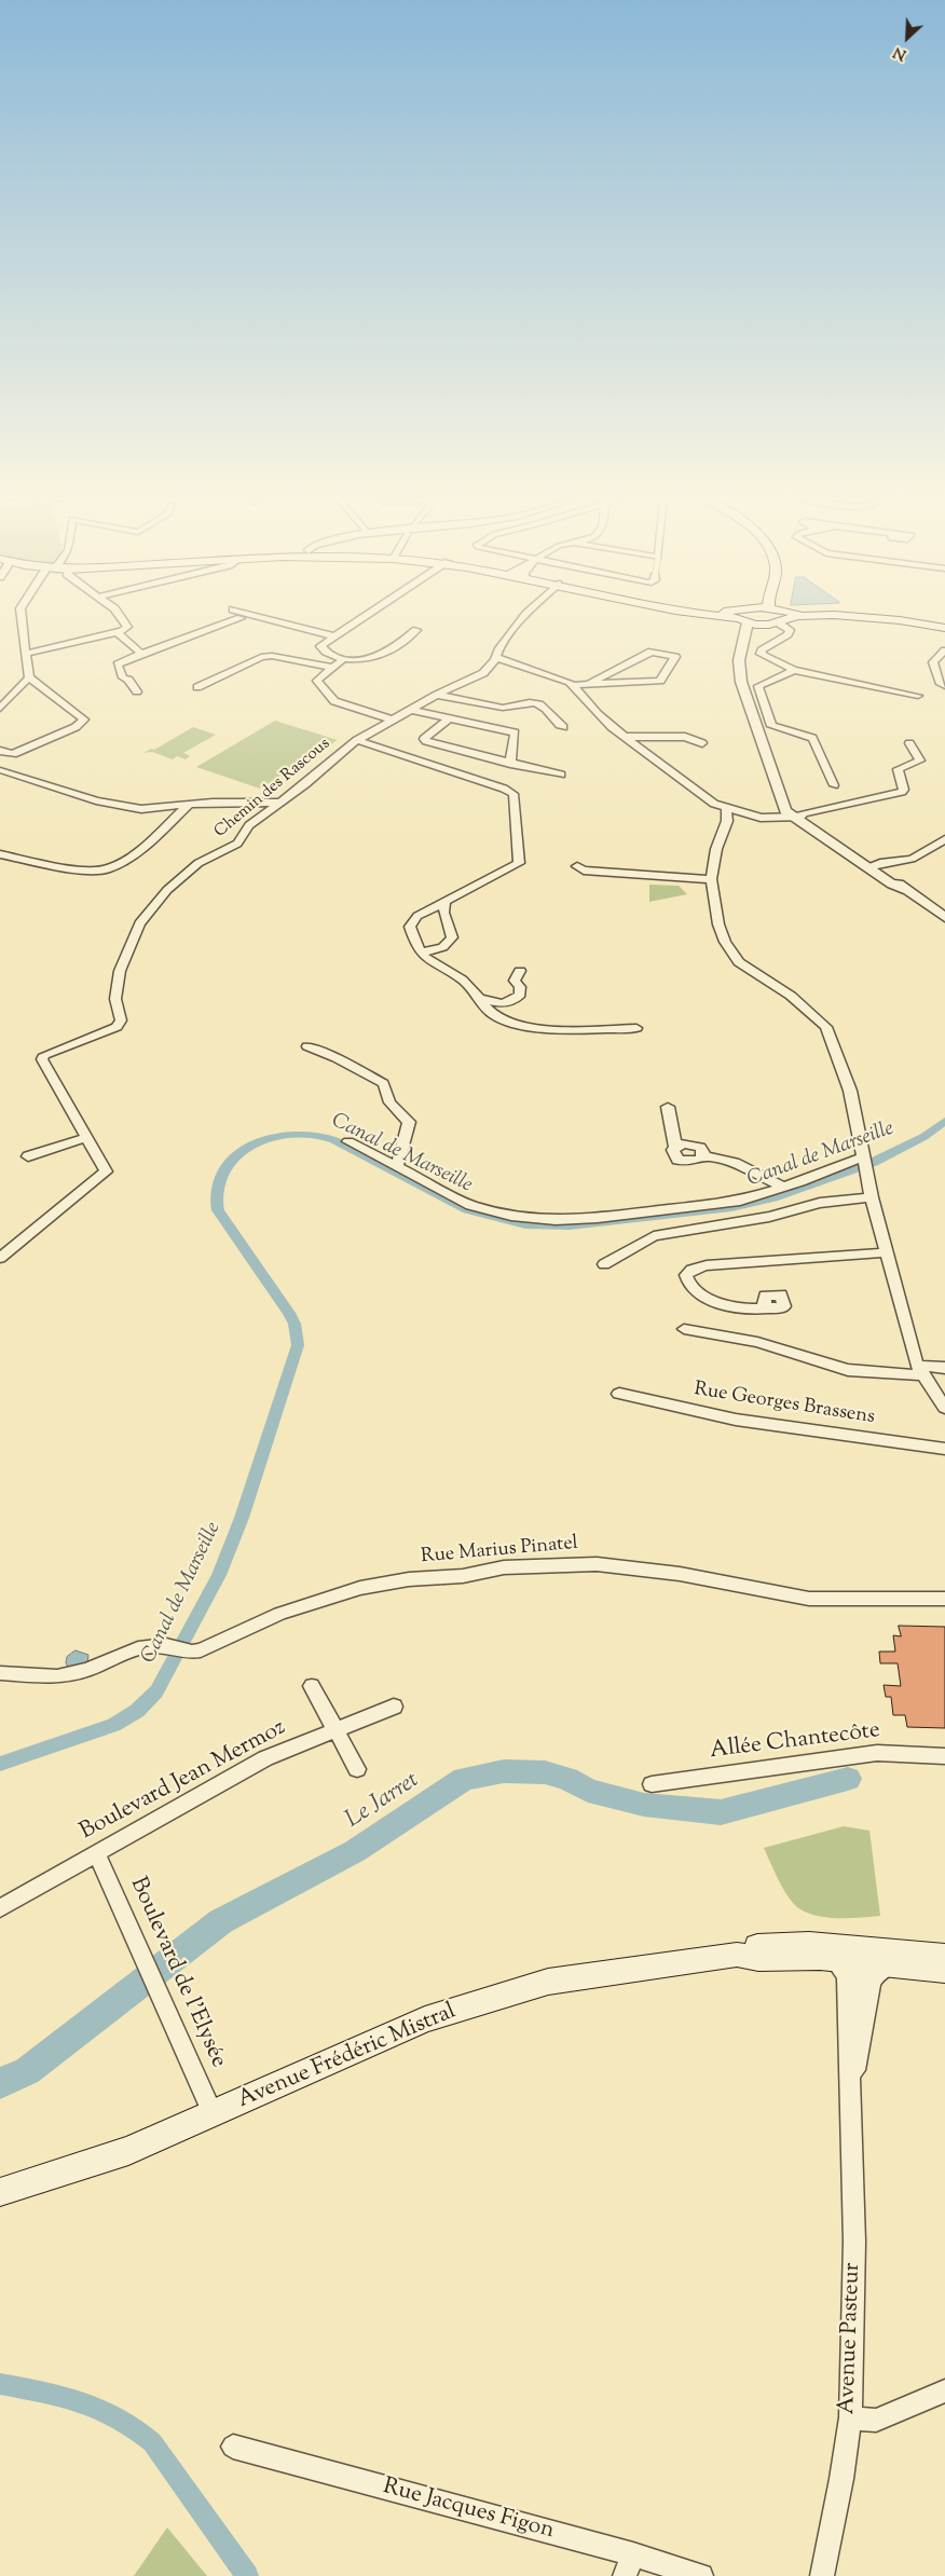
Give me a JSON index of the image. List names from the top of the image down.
{
  "streets": {
    "main road": ["Avenue Frédéric Mistral"],
    "street": [
      "Chemin des Rascous",
      "Rue Georges Brassens",
      "Rue Marius Pinatel",
      "Allée Chantecôte",
      "Boulevard Jean Mermoz",
      "Boulevard de l'Elysée",
      "Avenue Pasteur",
      "Rue Jacques Figon"
    ]
  },
  "crossings": [
    ["Boulevard Jean Mermoz", "Boulevard de l'Elysée"],
    ["Boulevard de l'Elysée", "Avenue Frédéric Mistral"],
    ["Avenue Frédéric Mistral", "Avenue Pasteur"]
  ],
  "water": ["Canal de Marseille", "Le Jarret"],
  "north": "bottom left"
}
